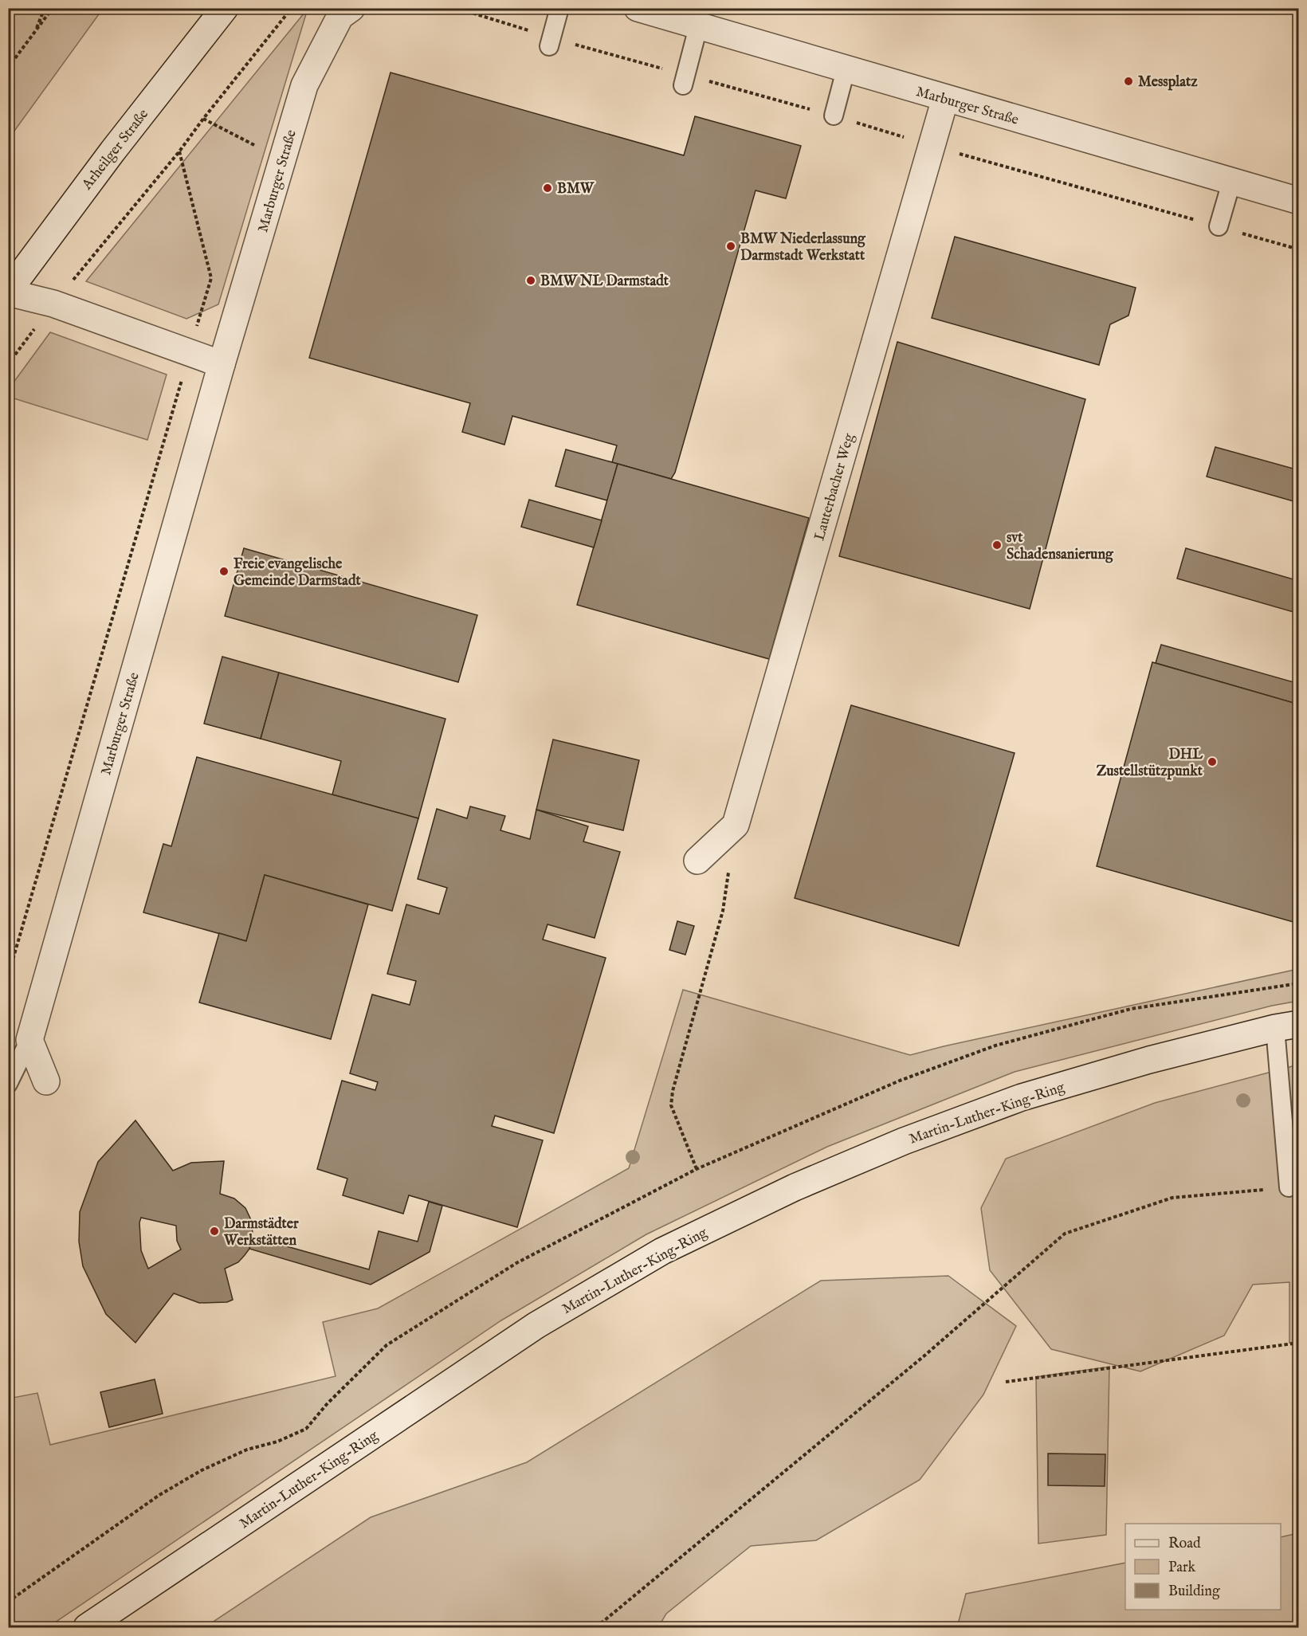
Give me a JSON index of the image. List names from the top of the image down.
{
  "streets": {
    "street": [
      "Marburger Straße",
      "Arheilger Straße",
      "Lauterbacher Weg",
      "Martin-Luther-King-Ring"
    ]
  },
  "crossings": [
    ["Marburger Straße", "Lauterbacher Weg"]
  ],
  "places": [
    "Messplatz",
    "BMW",
    "BMW Niederlassung Darmstadt Werkstatt",
    "BMW NL Darmstadt",
    "svt Schadensanierung",
    "Freie evangelische Gemeinde Darmstadt",
    "DHL Zustellstützpunkt",
    "Darmstädter Werkstätten"
  ],
  "legend": ["Road", "Park", "Building"]
}
